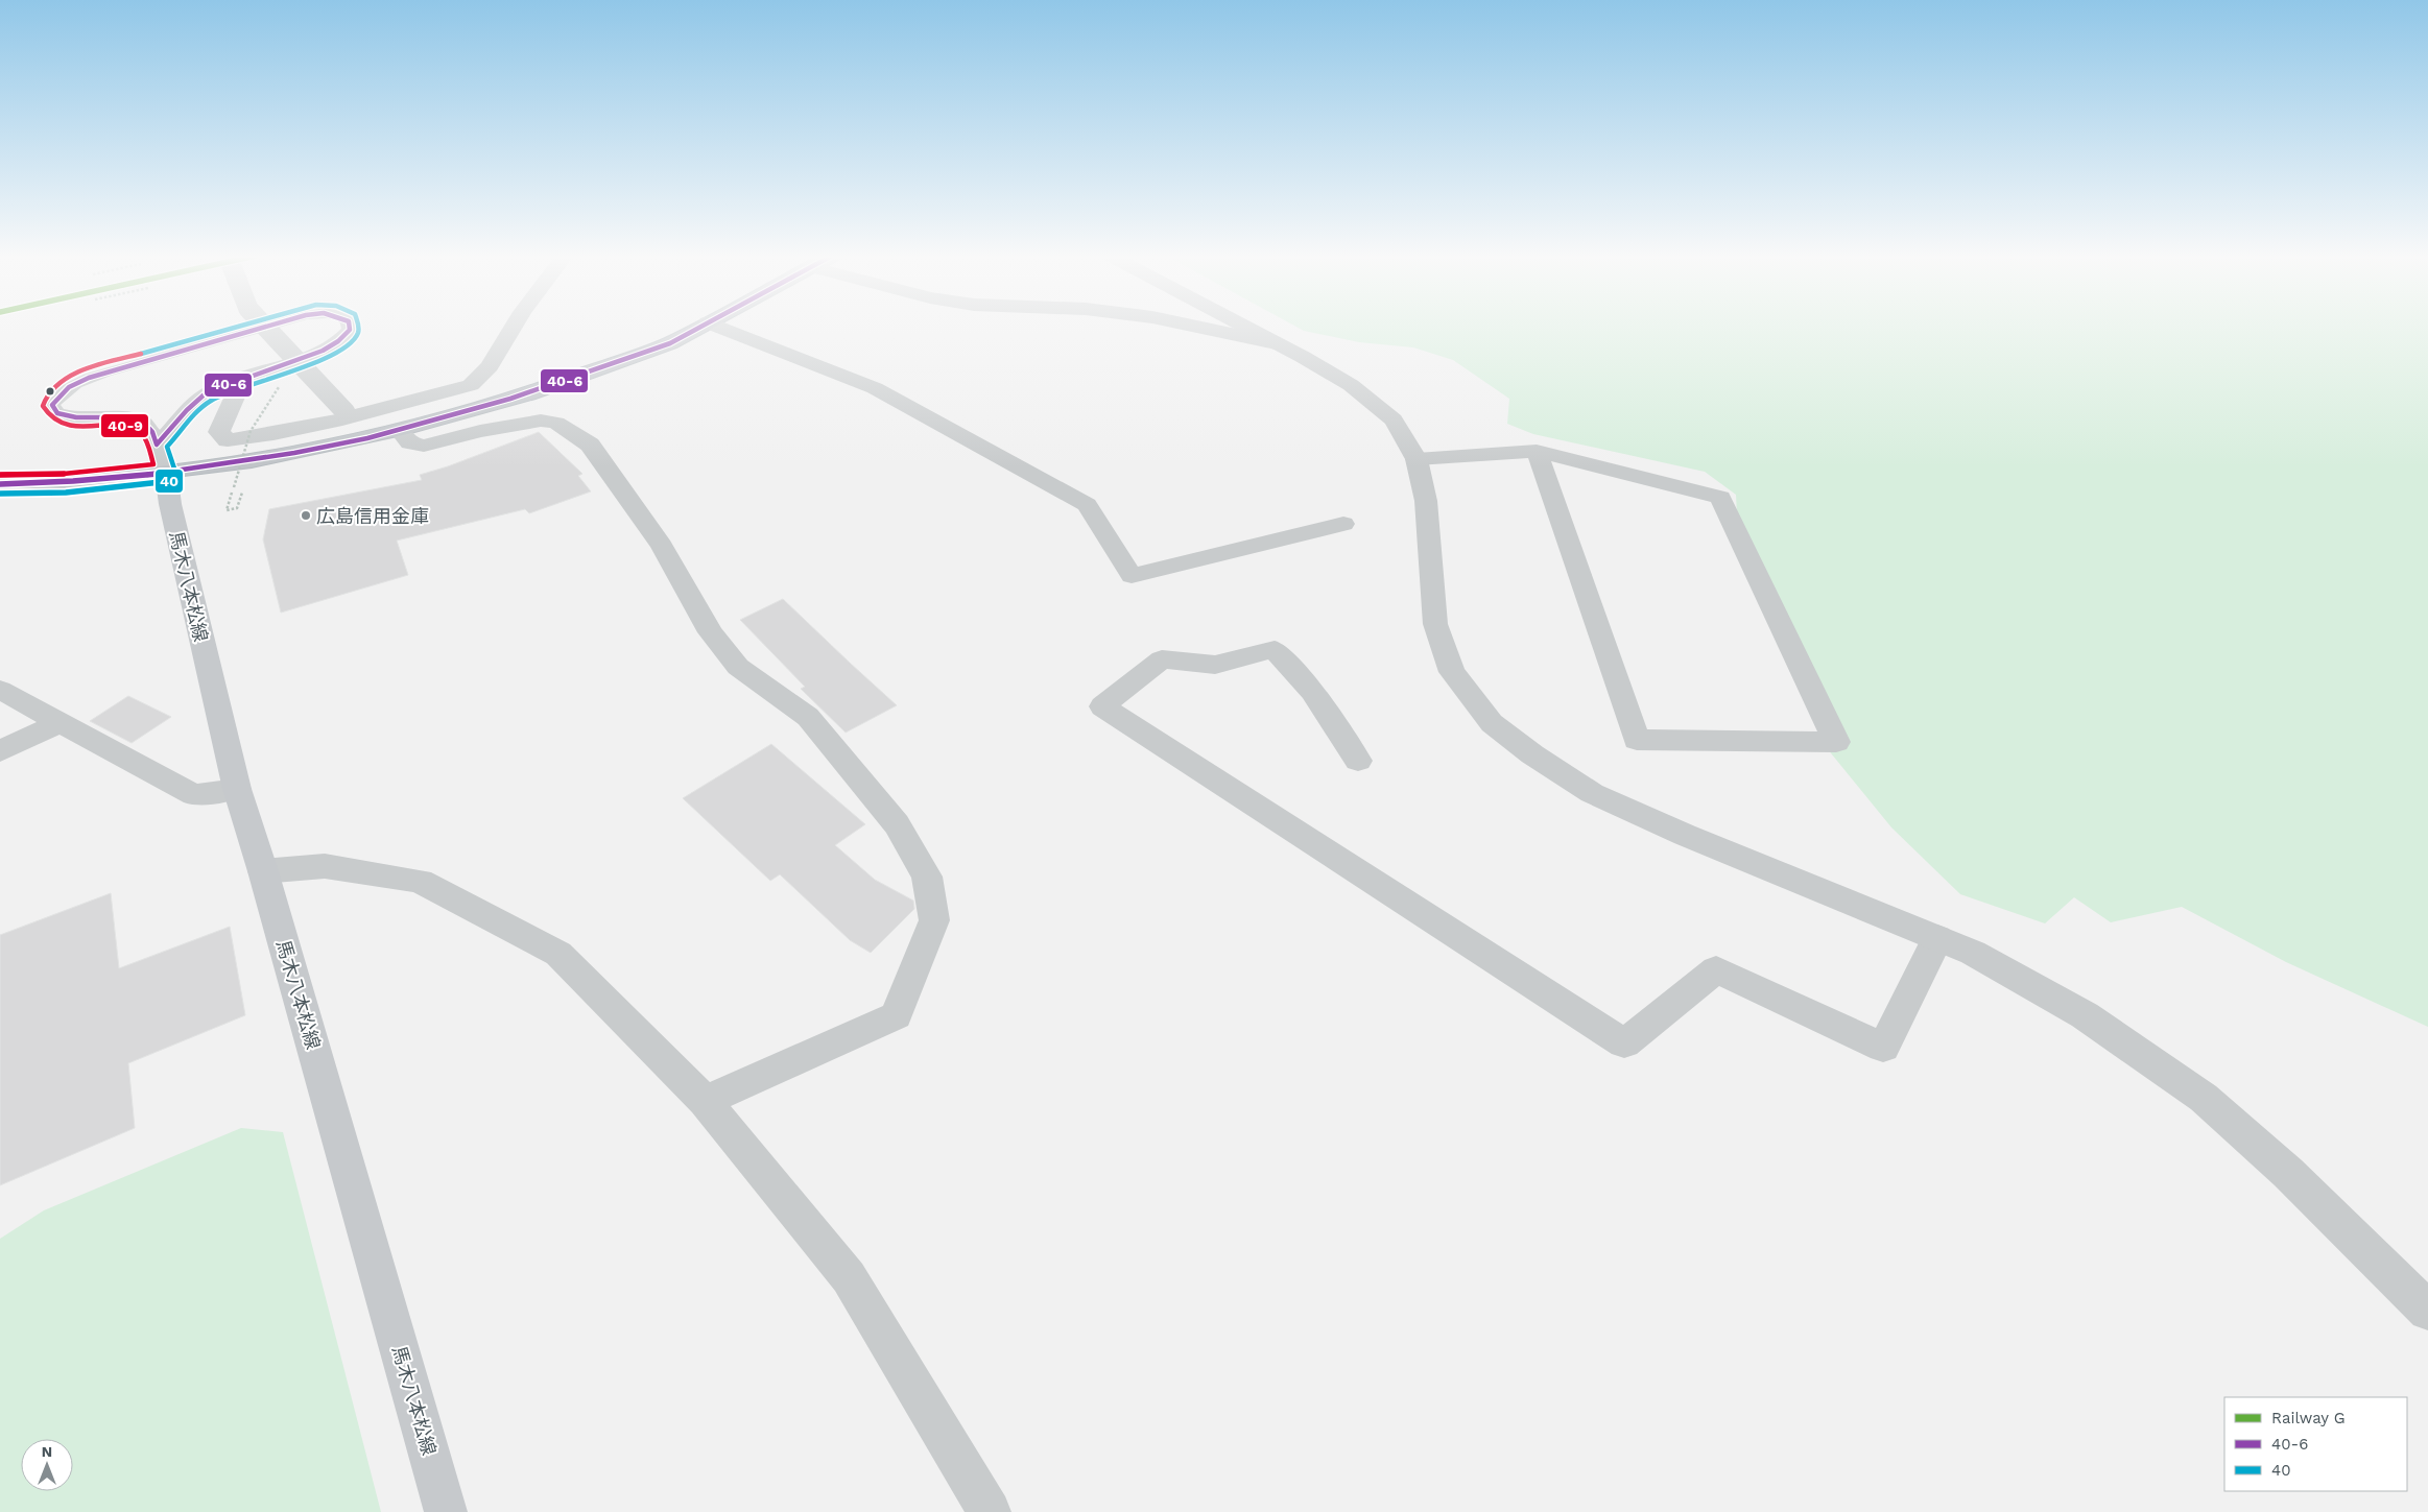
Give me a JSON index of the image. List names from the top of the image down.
{
  "streets": {
    "main road": ["馬木八本松線"]
  },
  "places": ["広島信用金庫"],
  "lines": ["transit line 40-6", "transit line 40", "transit line 40-9"],
  "legend": ["Railway G", "40-6", "40"],
  "north": "top"
}
